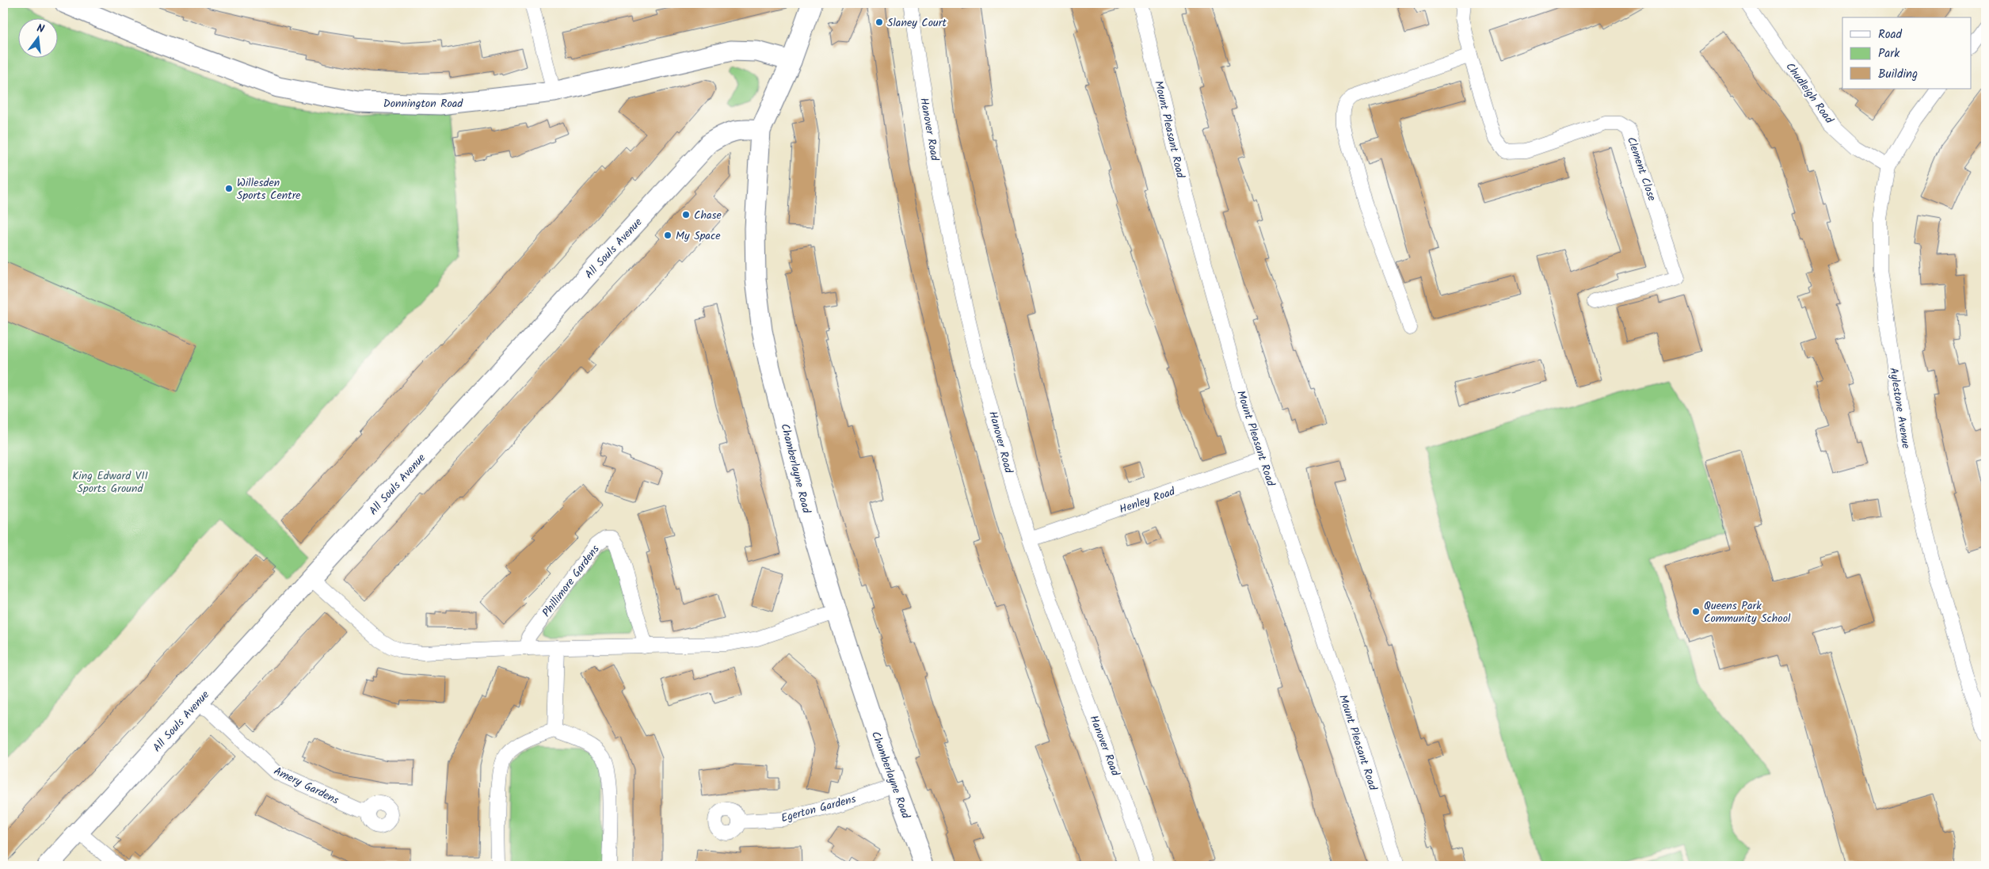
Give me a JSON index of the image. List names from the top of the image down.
{
  "streets": {
    "street": [
      "Chudleigh Road",
      "Donnington Road",
      "Hanover Road",
      "Mount Pleasant Road",
      "Clement Close",
      "All Souls Avenue",
      "Aylestone Avenue",
      "Chamberlayne Road",
      "Henley Road",
      "Phillimore Gardens",
      "Amery Gardens",
      "Egerton Gardens"
    ]
  },
  "crossings": [
    ["Chudleigh Road", "Aylestone Avenue"],
    ["Donnington Road", "Chamberlayne Road"],
    ["Hanover Road", "Henley Road"],
    ["Mount Pleasant Road", "Henley Road"],
    ["All Souls Avenue", "Chamberlayne Road"],
    ["All Souls Avenue", "Amery Gardens"],
    ["Chamberlayne Road", "Egerton Gardens"]
  ],
  "parks": ["King Edward VII Sports Ground"],
  "places": [
    "Slaney Court",
    "Willesden Sports Centre",
    "Chase",
    "My Space",
    "Queens Park Community School"
  ],
  "legend": ["Road", "Park", "Building"],
  "north": "top"
}
